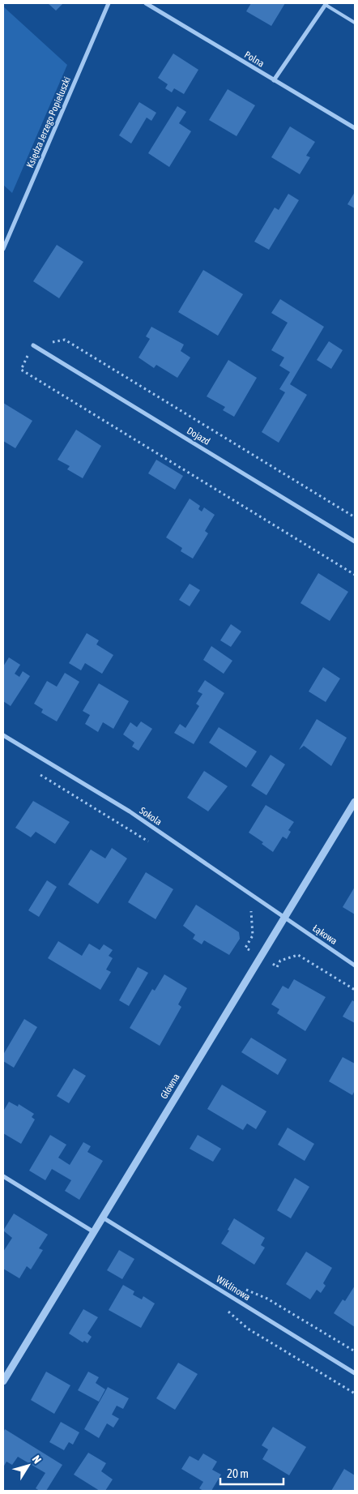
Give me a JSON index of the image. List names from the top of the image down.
{
  "streets": {
    "street": [
      "Polna",
      "Księdza Jerzego Popiełuszki",
      "Dojazd",
      "Sokola",
      "Łąkowa",
      "Główna",
      "Wiklinowa"
    ]
  },
  "crossings": [
    ["Sokola", "Łąkowa"],
    ["Sokola", "Główna"],
    ["Łąkowa", "Główna"],
    ["Główna", "Wiklinowa"]
  ],
  "scale_bar": "20 m",
  "north": "top right"
}
